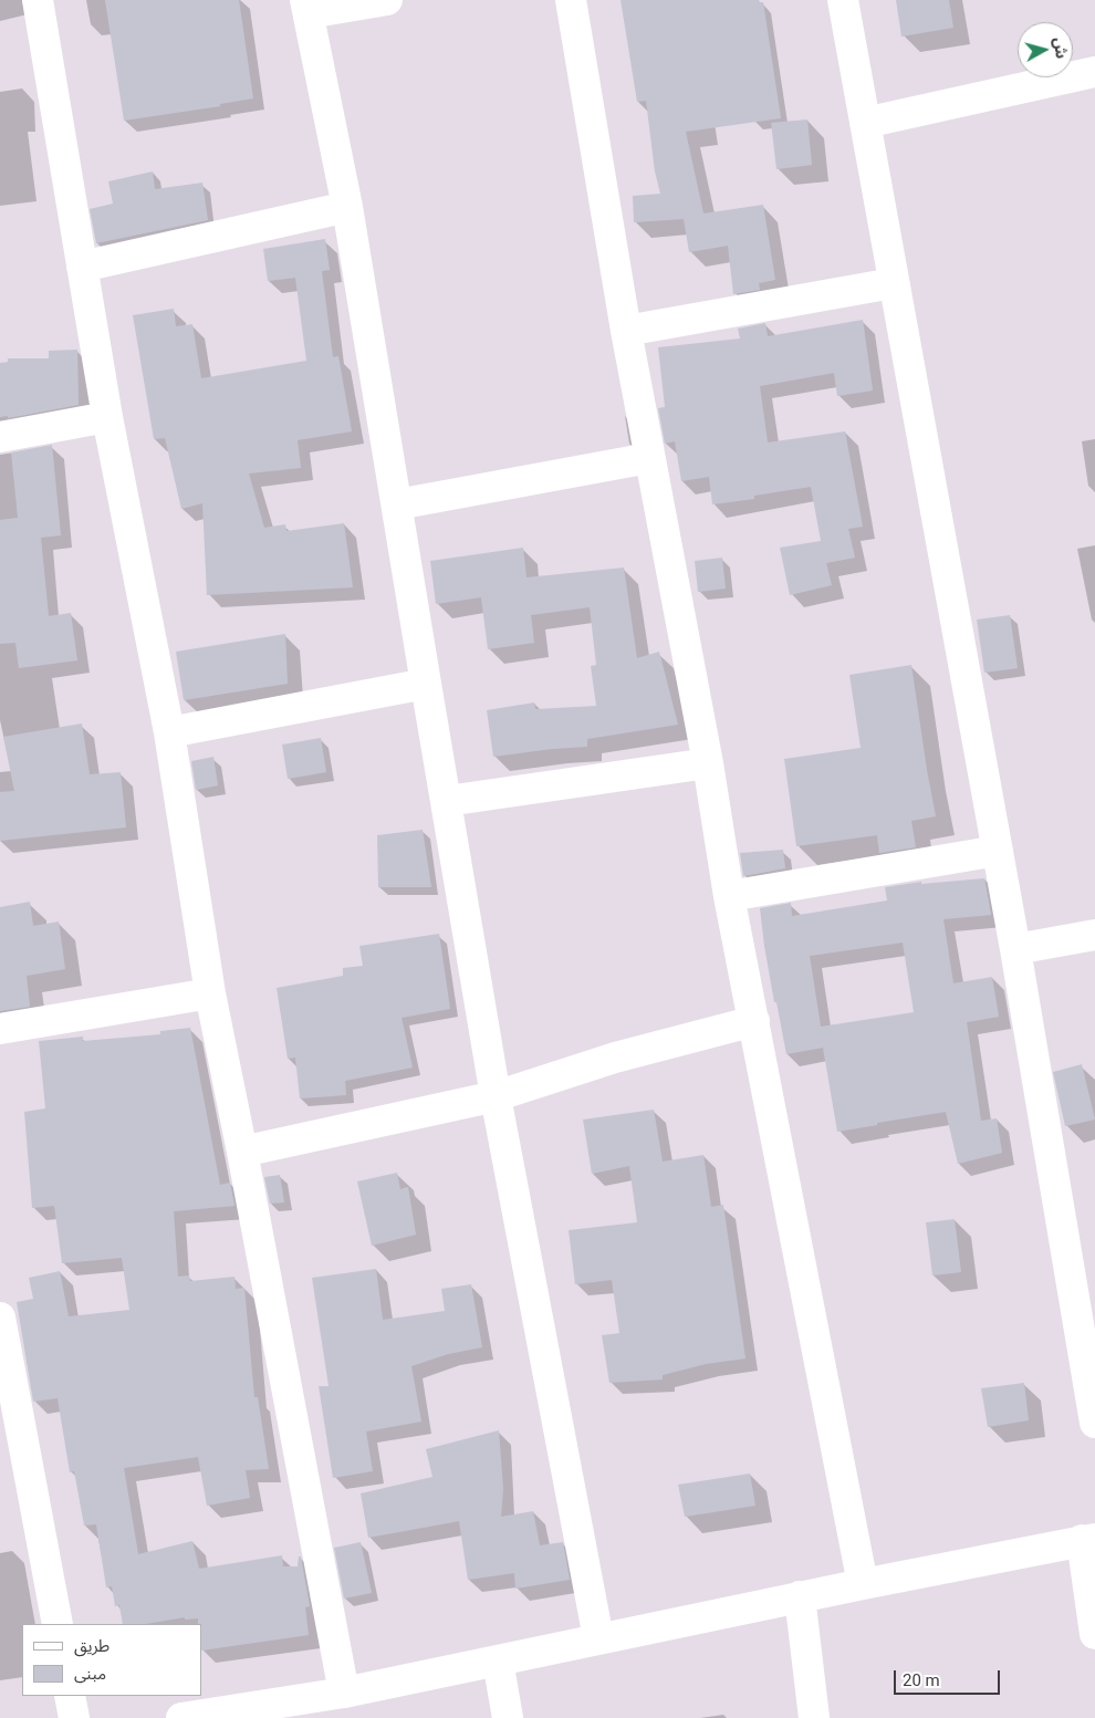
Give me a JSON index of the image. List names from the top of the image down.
{
  "legend": ["طريق", "مبنى"],
  "scale_bar": "20 m",
  "north": "right"
}
